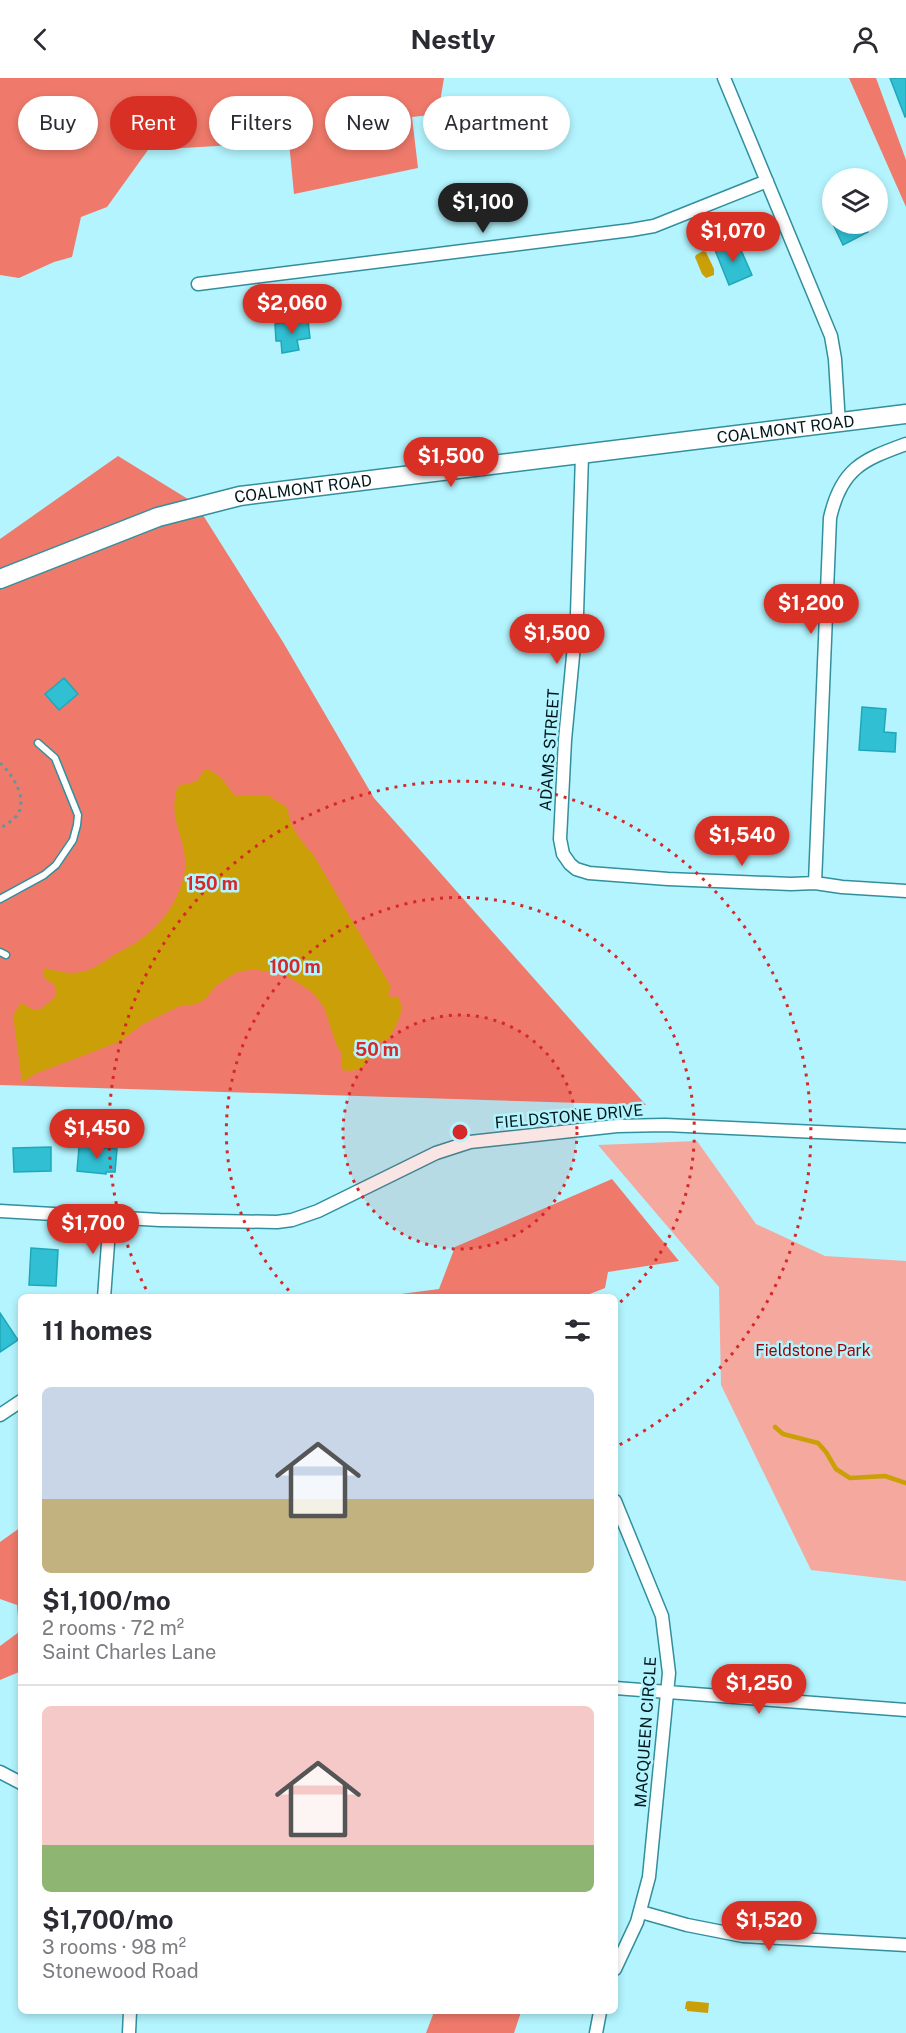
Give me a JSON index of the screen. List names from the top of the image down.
{
  "streets": {
    "street": [
      "COALMONT ROAD",
      "ADAMS STREET",
      "FIELDSTONE DRIVE",
      "MACQUEEN CIRCLE"
    ]
  },
  "crossings": [
    ["COALMONT ROAD", "ADAMS STREET"]
  ],
  "parks": ["Fieldstone Park"],
  "page": {
    "header": "Nestly",
    "chip": [
      "Buy",
      "Rent",
      "Filters",
      "New",
      "Apartment"
    ],
    "price": [
      "$1,100",
      "$1,070",
      "$2,060",
      "$1,500",
      "$1,200",
      "$1,500",
      "$1,540",
      "$1,450",
      "$1,700",
      "$1,250",
      "$1,520"
    ],
    "heading": "11 homes",
    "list": [
      {
        "name": "$1,100/mo",
        "note": "2 rooms · 72 m² · Saint Charles Lane"
      },
      {
        "name": "$1,700/mo",
        "note": "3 rooms · 98 m² · Stonewood Road"
      }
    ]
  },
  "rings": ["150 m", "100 m", "50 m"]
}
